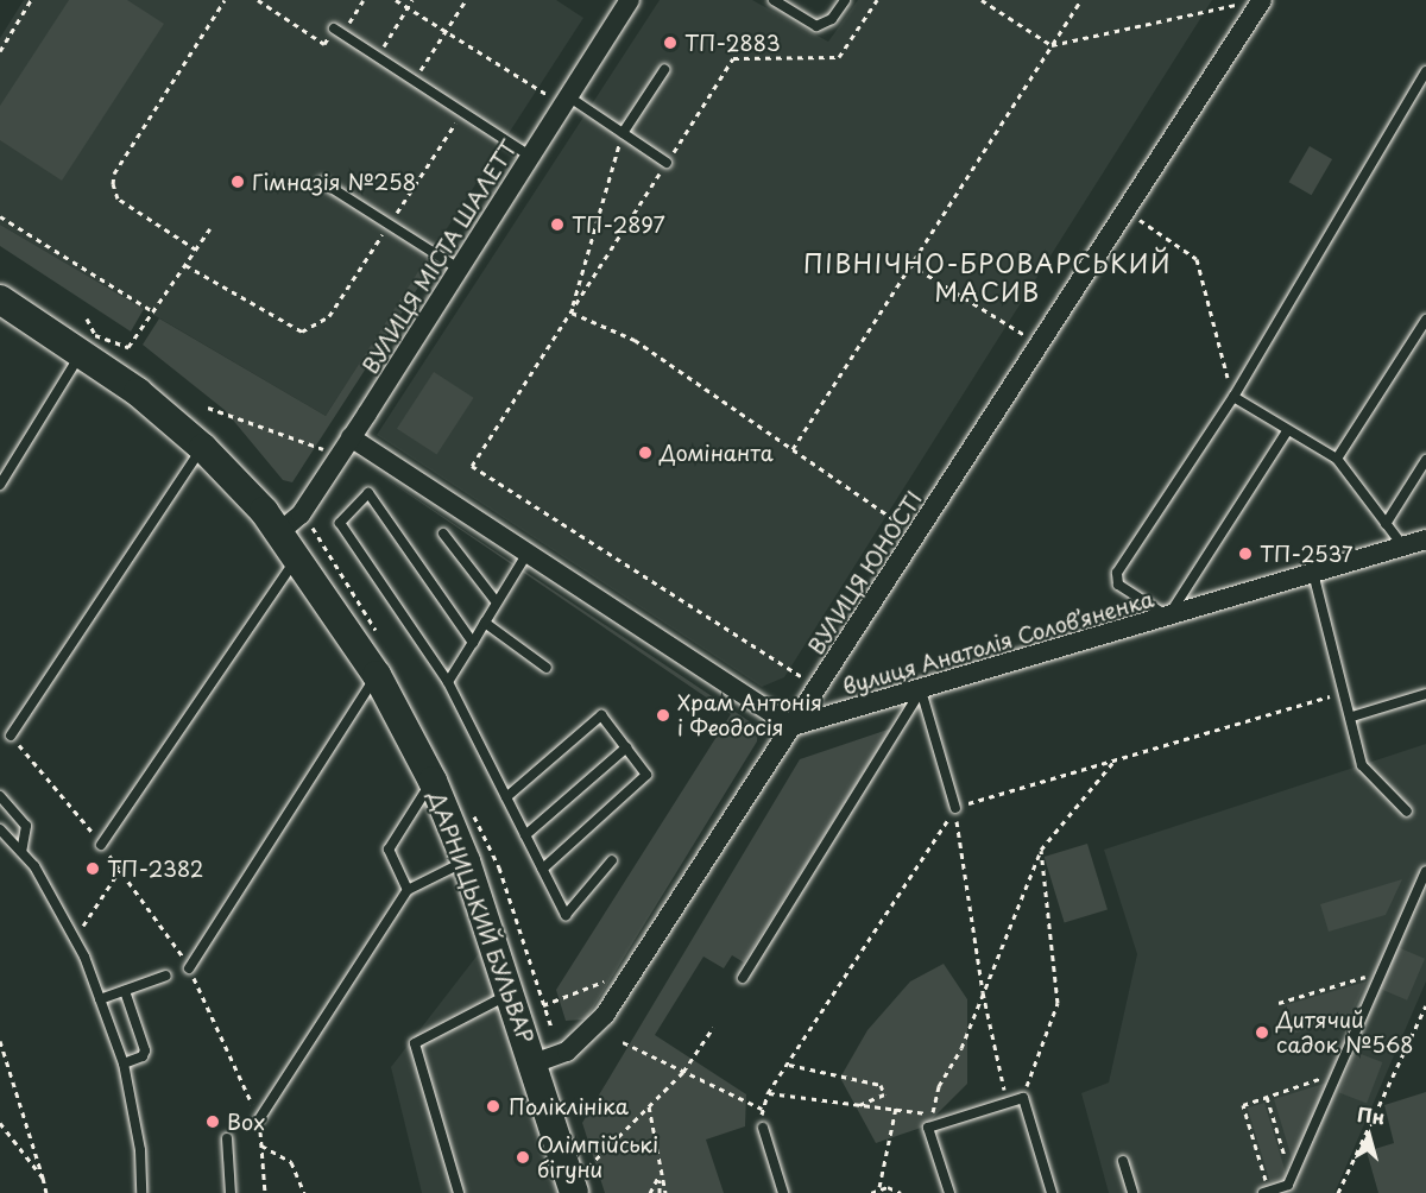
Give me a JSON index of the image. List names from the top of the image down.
{
  "streets": {
    "street": [
      "ВУЛИЦЯ МІСТА ШАЛЕТТ",
      "ВУЛИЦЯ ЮНОСТІ",
      "вулиця Анатолія Соловʼяненка",
      "ДАРНИЦЬКИЙ БУЛЬВАР"
    ]
  },
  "crossings": [
    ["ВУЛИЦЯ МІСТА ШАЛЕТТ", "ДАРНИЦЬКИЙ БУЛЬВАР"],
    ["ВУЛИЦЯ ЮНОСТІ", "вулиця Анатолія Соловʼяненка"]
  ],
  "districts": ["ПІВНІЧНО-БРОВАРСЬКИЙ МАСИВ"],
  "places": [
    "ТП-2883",
    "Гімназія №258",
    "ТП-2897",
    "Домінанта",
    "ТП-2537",
    "Храм Антонія і Феодосія",
    "ТП-2382",
    "Дитячий садок №568",
    "Поліклініка",
    "Box",
    "Олімпійські бігуни"
  ],
  "north": "top"
}
